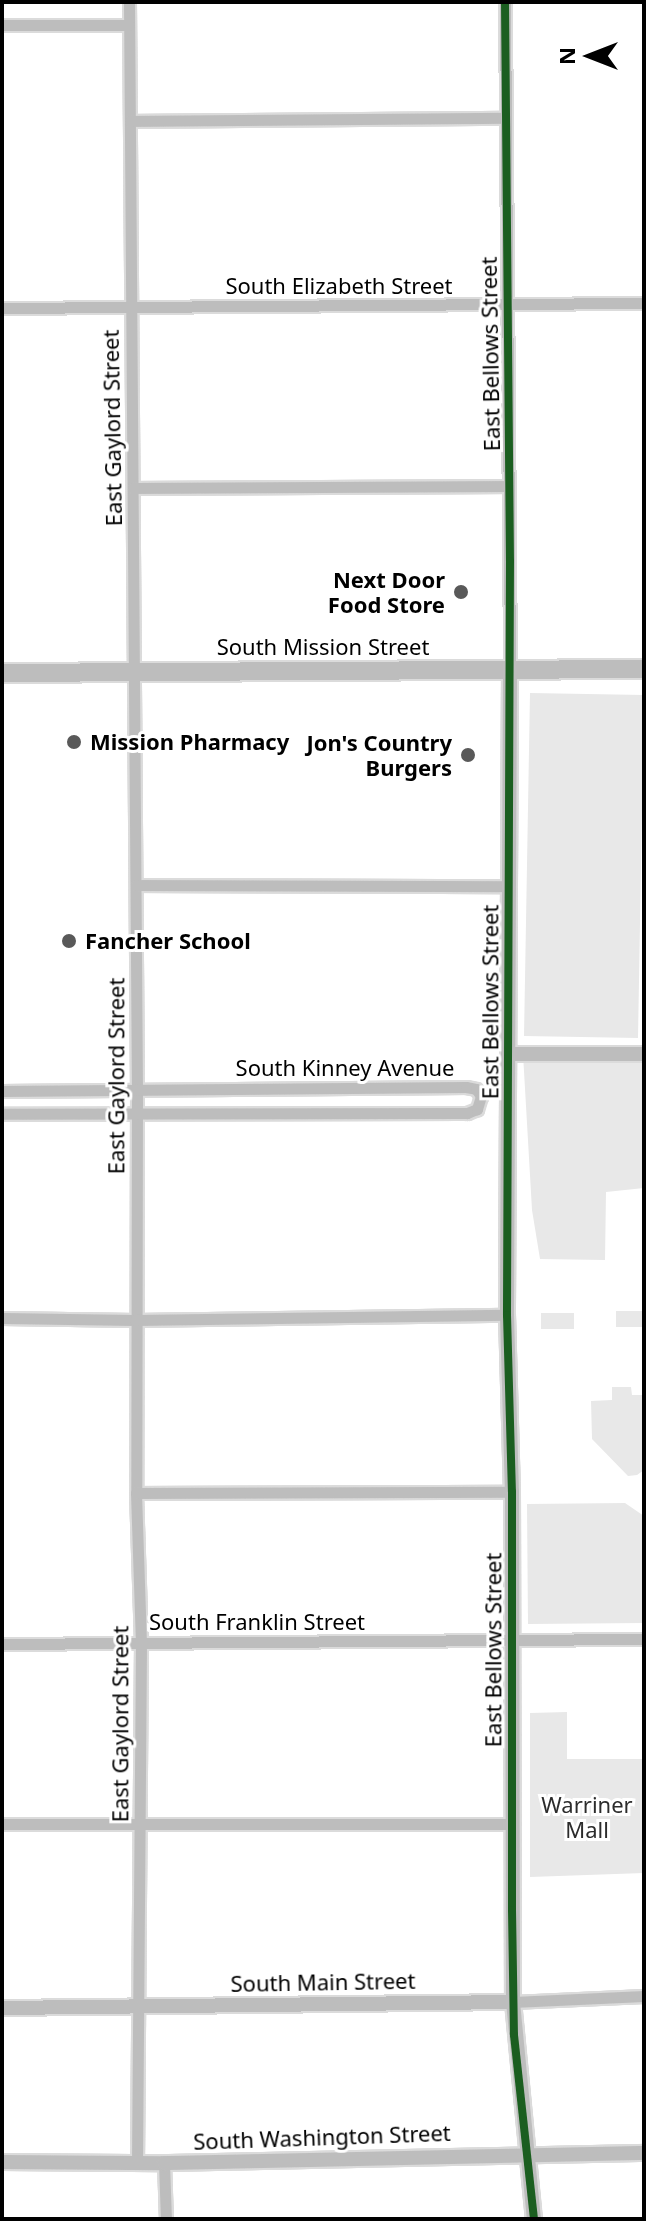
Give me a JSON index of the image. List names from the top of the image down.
{
  "streets": {
    "main road": ["South Mission Street"],
    "street": [
      "South Elizabeth Street",
      "East Bellows Street",
      "East Gaylord Street",
      "South Kinney Avenue",
      "South Franklin Street",
      "South Main Street",
      "South Washington Street"
    ]
  },
  "crossings": [
    ["South Elizabeth Street", "East Bellows Street"],
    ["South Elizabeth Street", "East Gaylord Street"],
    ["East Bellows Street", "South Mission Street"],
    ["East Bellows Street", "South Franklin Street"],
    ["East Bellows Street", "South Main Street"],
    ["East Bellows Street", "South Washington Street"],
    ["East Gaylord Street", "South Mission Street"],
    ["East Gaylord Street", "South Kinney Avenue"],
    ["East Gaylord Street", "South Franklin Street"],
    ["East Gaylord Street", "South Main Street"],
    ["East Gaylord Street", "South Washington Street"]
  ],
  "parks": ["Warriner Mall"],
  "places": [
    "Next Door Food Store",
    "Mission Pharmacy",
    "Jon's Country Burgers",
    "Fancher School"
  ],
  "north": "left"
}
